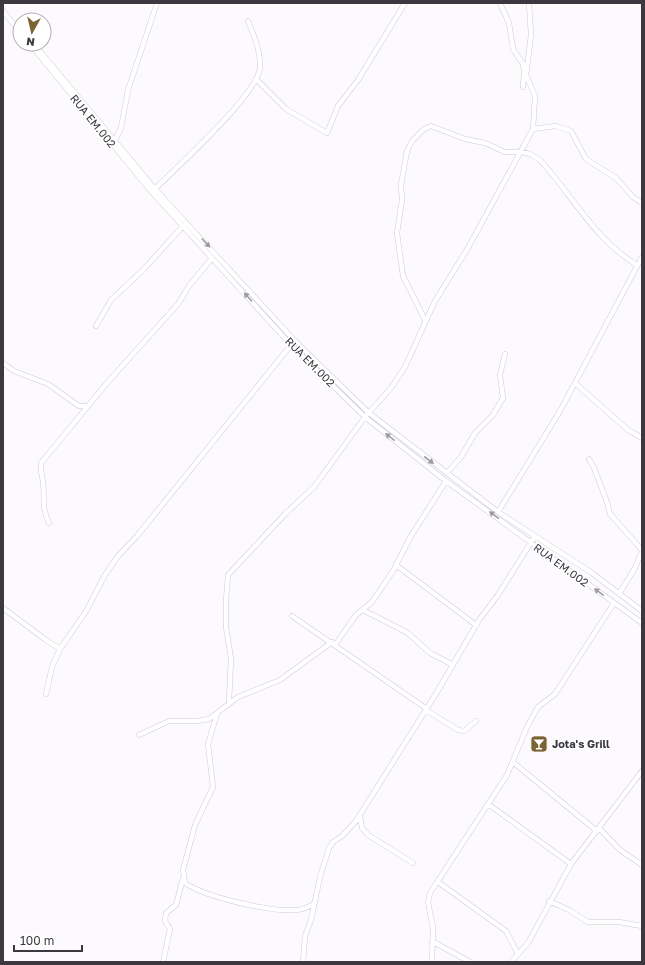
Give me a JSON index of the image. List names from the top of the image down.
{
  "streets": {
    "street": ["RUA EM.002"]
  },
  "places": {
    "bar": ["Jota's Grill"]
  },
  "scale_bar": "100 m",
  "north": "bottom"
}
